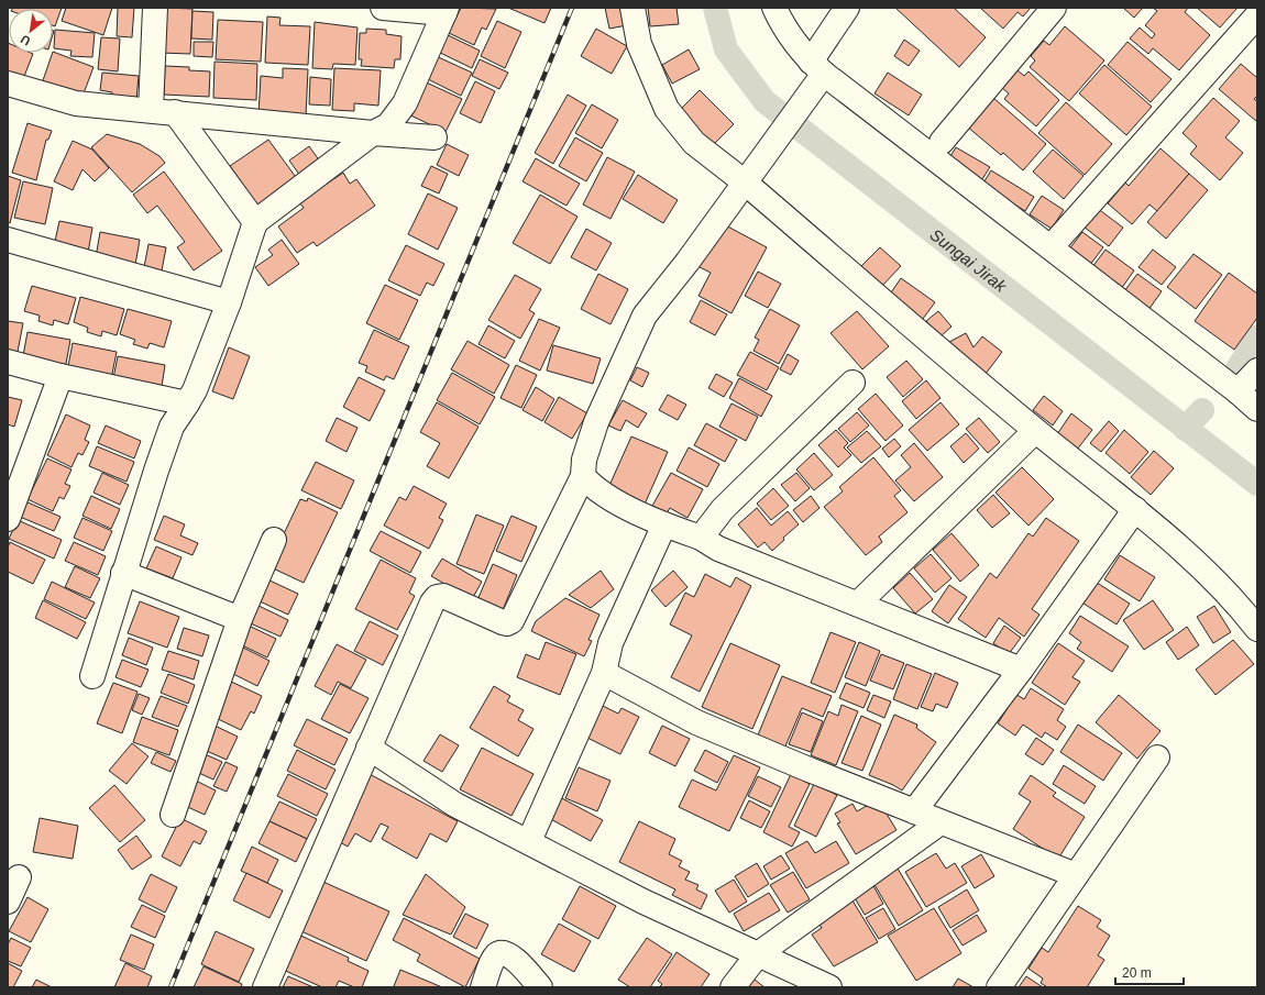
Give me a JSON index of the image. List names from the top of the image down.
{
  "water": ["Sungai Jirak"],
  "scale_bar": "20 m",
  "north": "bottom left"
}
